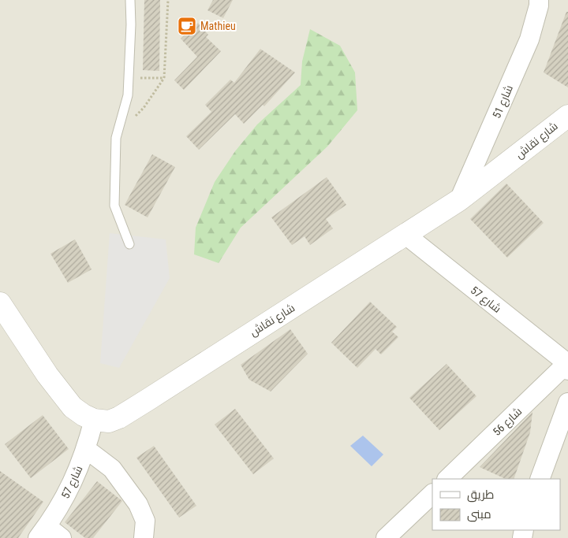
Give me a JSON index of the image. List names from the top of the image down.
{
  "streets": {
    "street": [
      "شارع 51",
      "شارع نقاش",
      "شارع 57",
      "شارع 56"
    ]
  },
  "crossings": [
    ["شارع 51", "شارع نقاش"],
    ["شارع نقاش", "شارع 57"],
    ["شارع 57", "شارع 56"]
  ],
  "places": {
    "cafe": ["Mathieu"]
  },
  "legend": ["طريق", "مبنى"]
}
